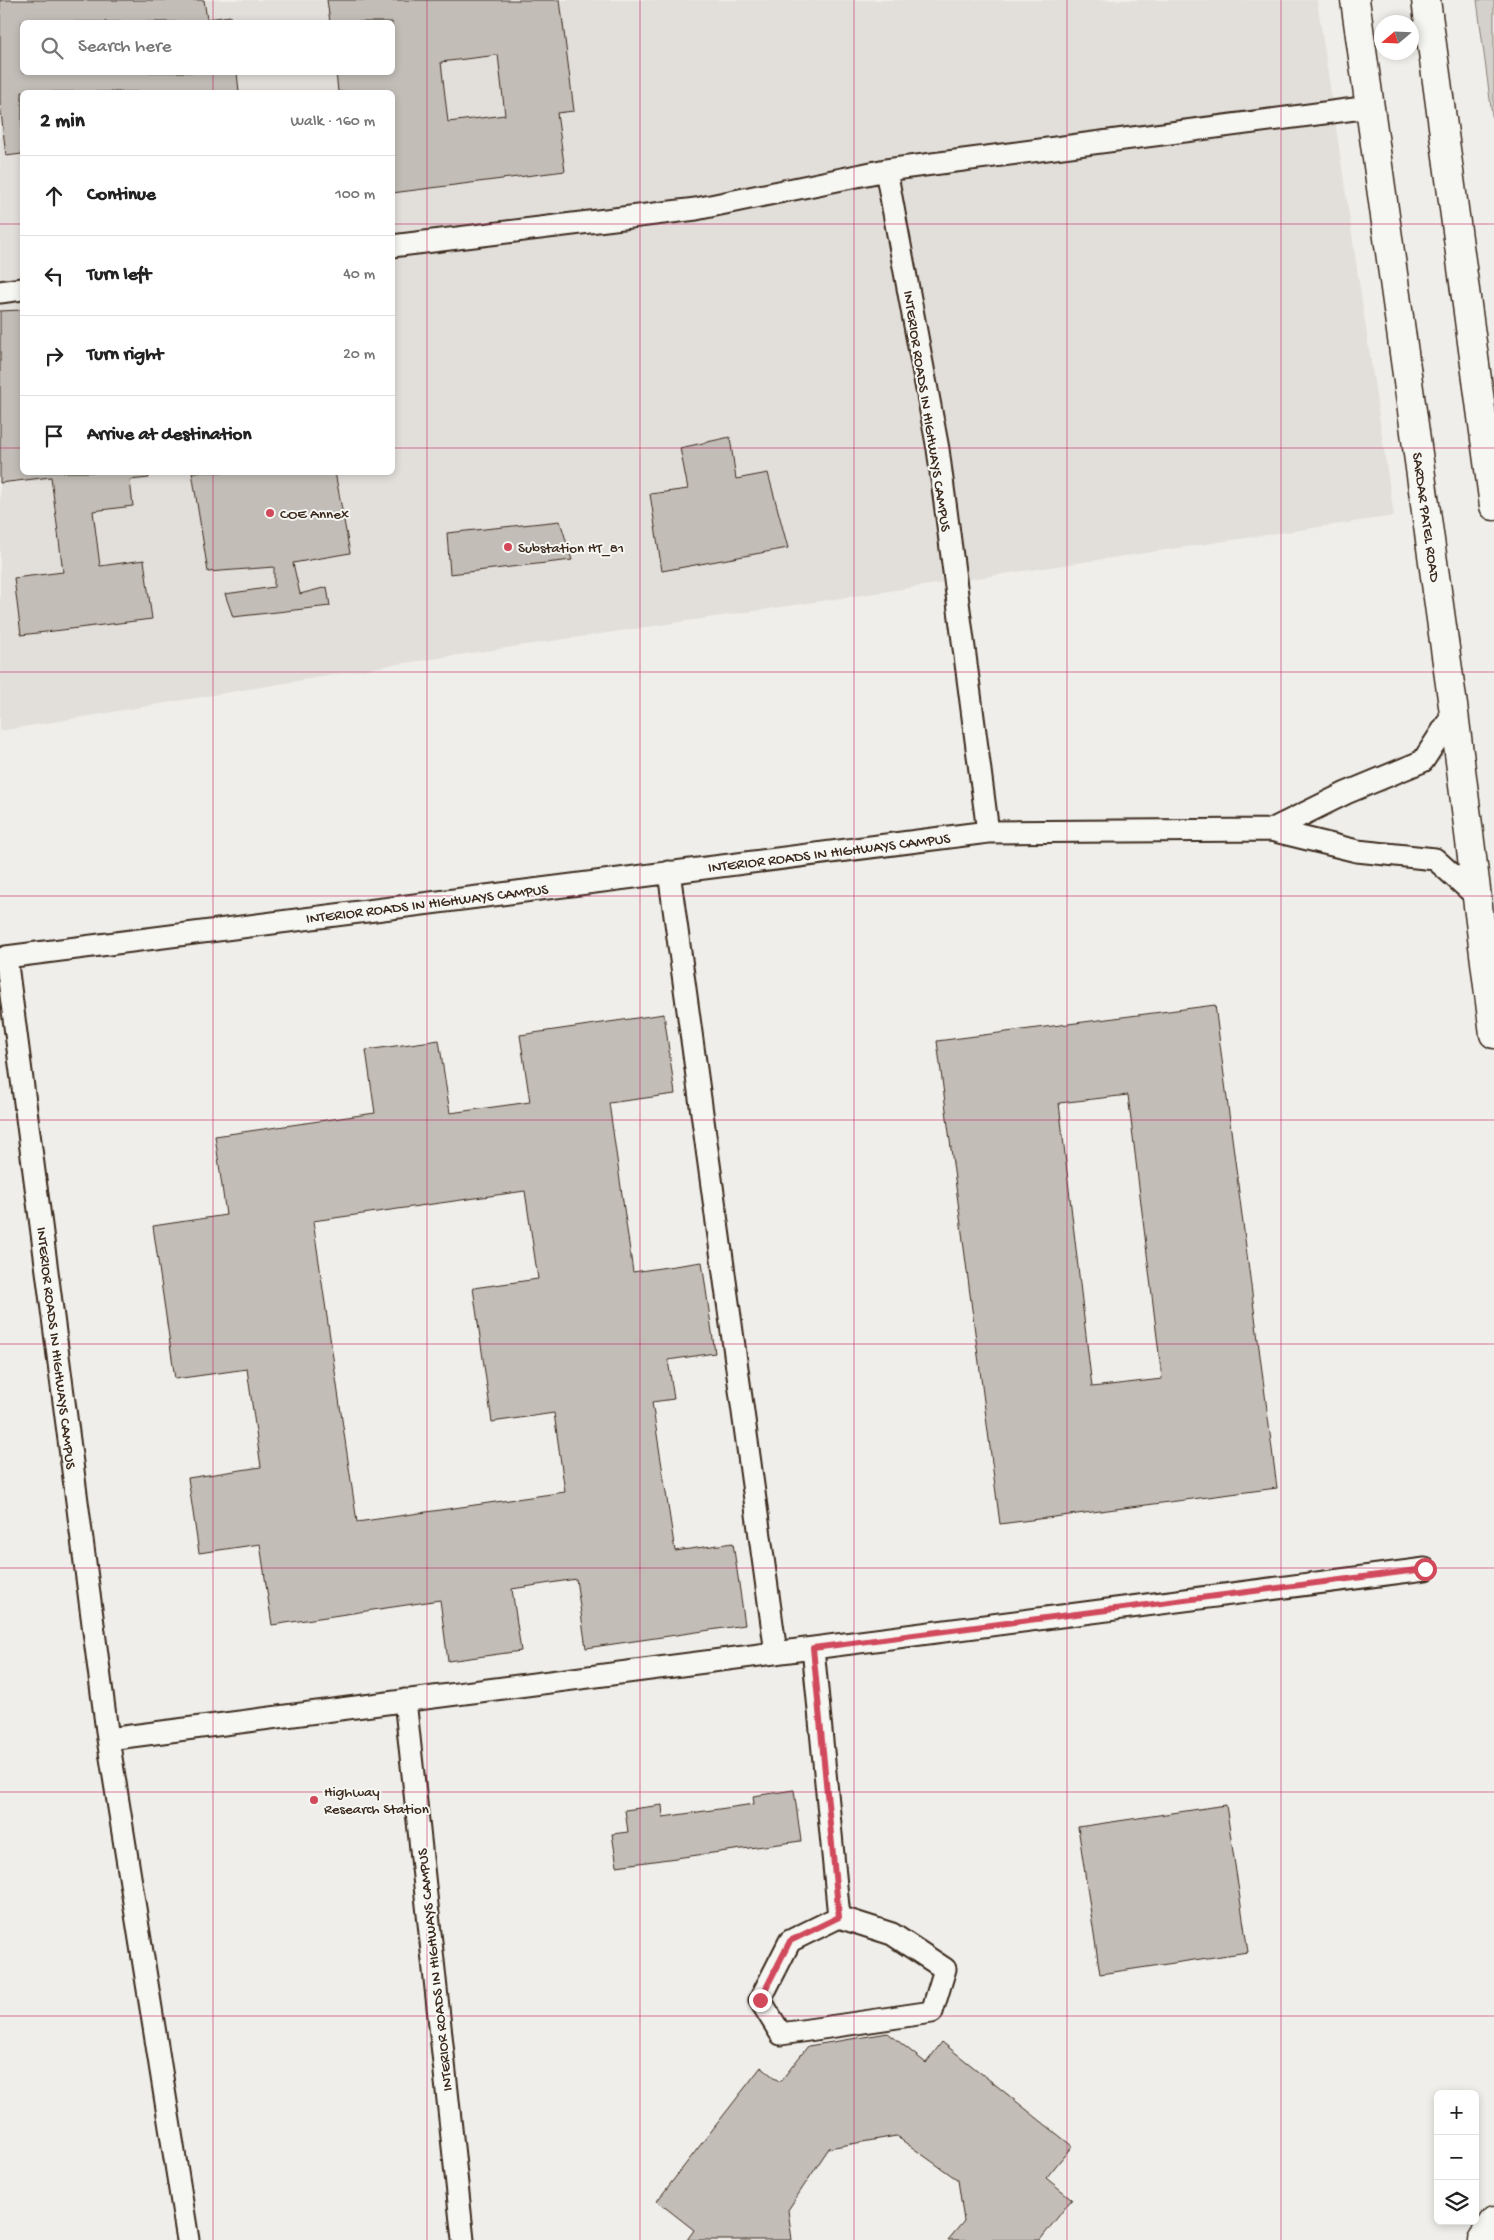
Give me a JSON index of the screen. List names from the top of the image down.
{
  "streets": {
    "main road": ["SARDAR PATEL ROAD"],
    "lane": ["INTERIOR ROADS IN HIGHWAYS CAMPUS"]
  },
  "places": ["COE Annex", "Substation HT_81", "Highway Research Station"],
  "north": "left",
  "page": {
    "search": "Search here",
    "heading": ["2 min", "Walk · 160 m"],
    "list": [
      ["Continue", "100 m"],
      ["Turn left", "40 m"],
      ["Turn right", "20 m"],
      "Arrive at destination"
    ],
    "map_buttons": ["+", "−"]
  }
}
